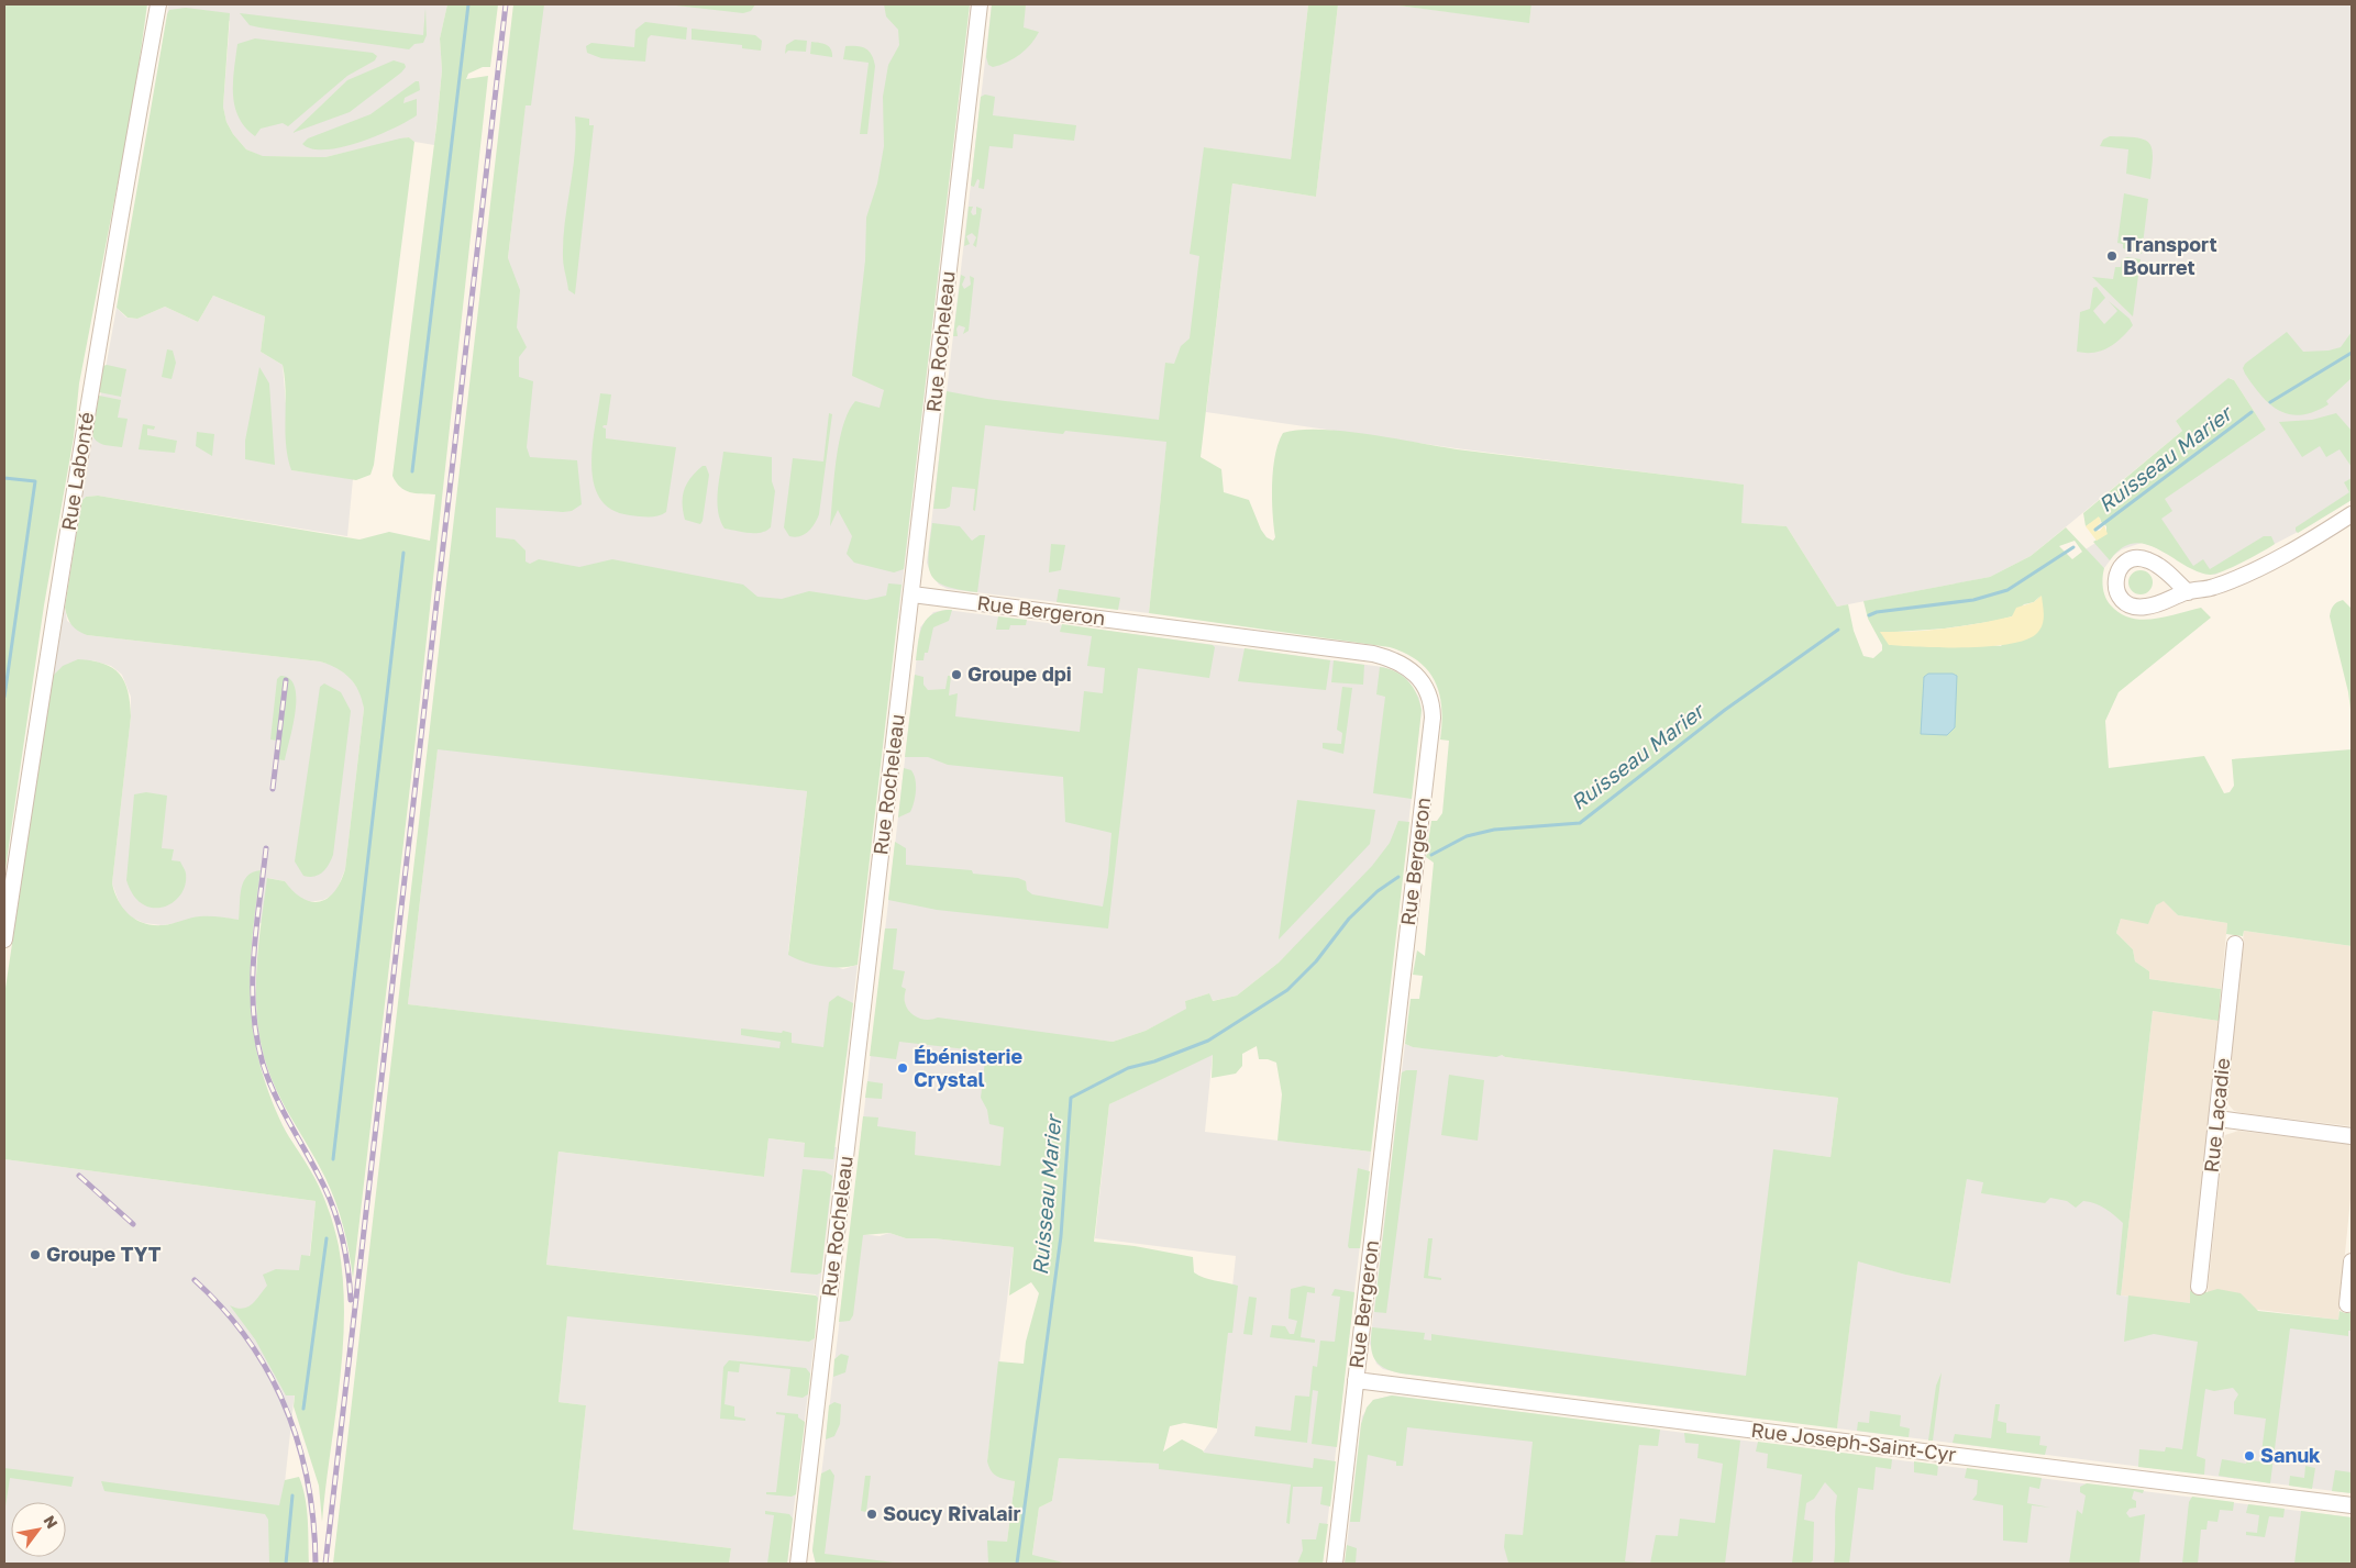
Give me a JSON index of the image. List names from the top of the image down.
{
  "streets": {
    "street": [
      "Rue Rocheleau",
      "Rue Labonté",
      "Rue Bergeron",
      "Rue Lacadie",
      "Rue Joseph-Saint-Cyr"
    ]
  },
  "crossings": [
    ["Rue Rocheleau", "Rue Bergeron"],
    ["Rue Bergeron", "Rue Joseph-Saint-Cyr"]
  ],
  "water": ["Ruisseau Marier"],
  "places": [
    "Transport Bourret",
    "Groupe dpi",
    "Ébénisterie Crystal",
    "Groupe TYT",
    "Sanuk",
    "Soucy Rivalair"
  ],
  "north": "top right"
}
